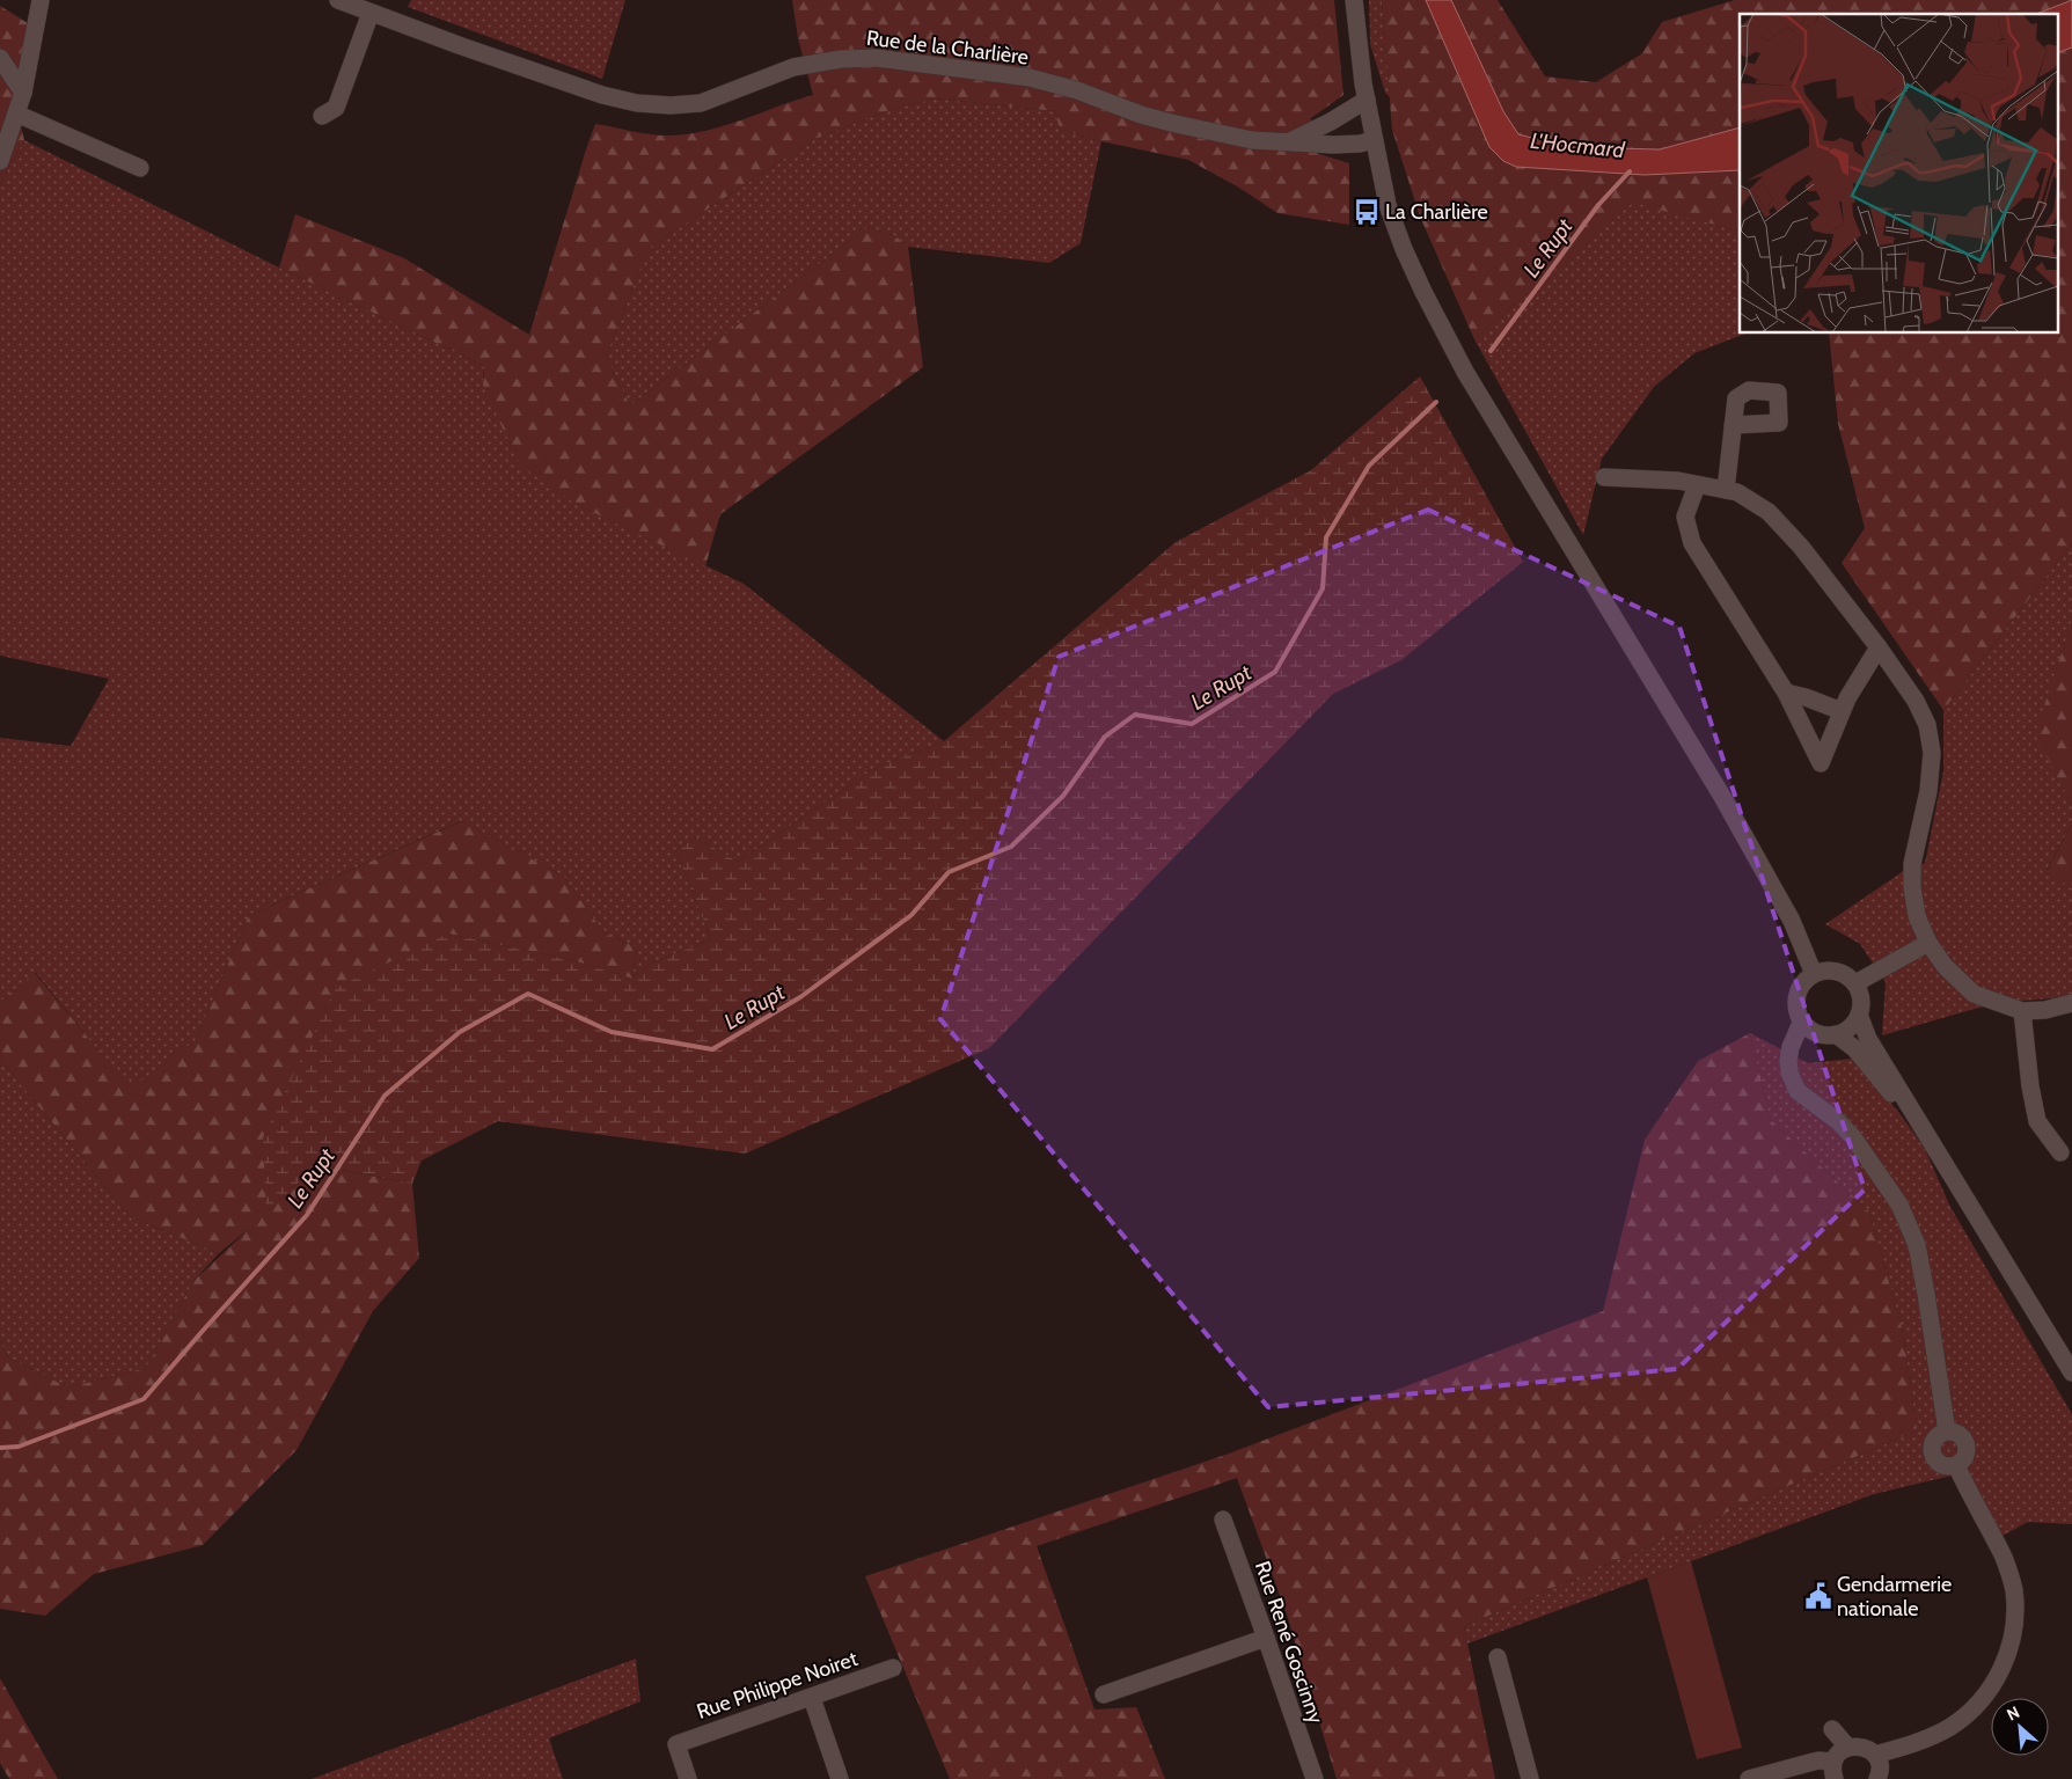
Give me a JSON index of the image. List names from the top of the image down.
{
  "streets": {
    "street": ["Rue de la Charlière", "Rue René Goscinny", "Rue Philippe Noiret"]
  },
  "water": ["L'Hocmard", "Le Rupt"],
  "places": {
    "bus stop": ["La Charlière"],
    "public building": ["Gendarmerie nationale"]
  },
  "north": "top left"
}
